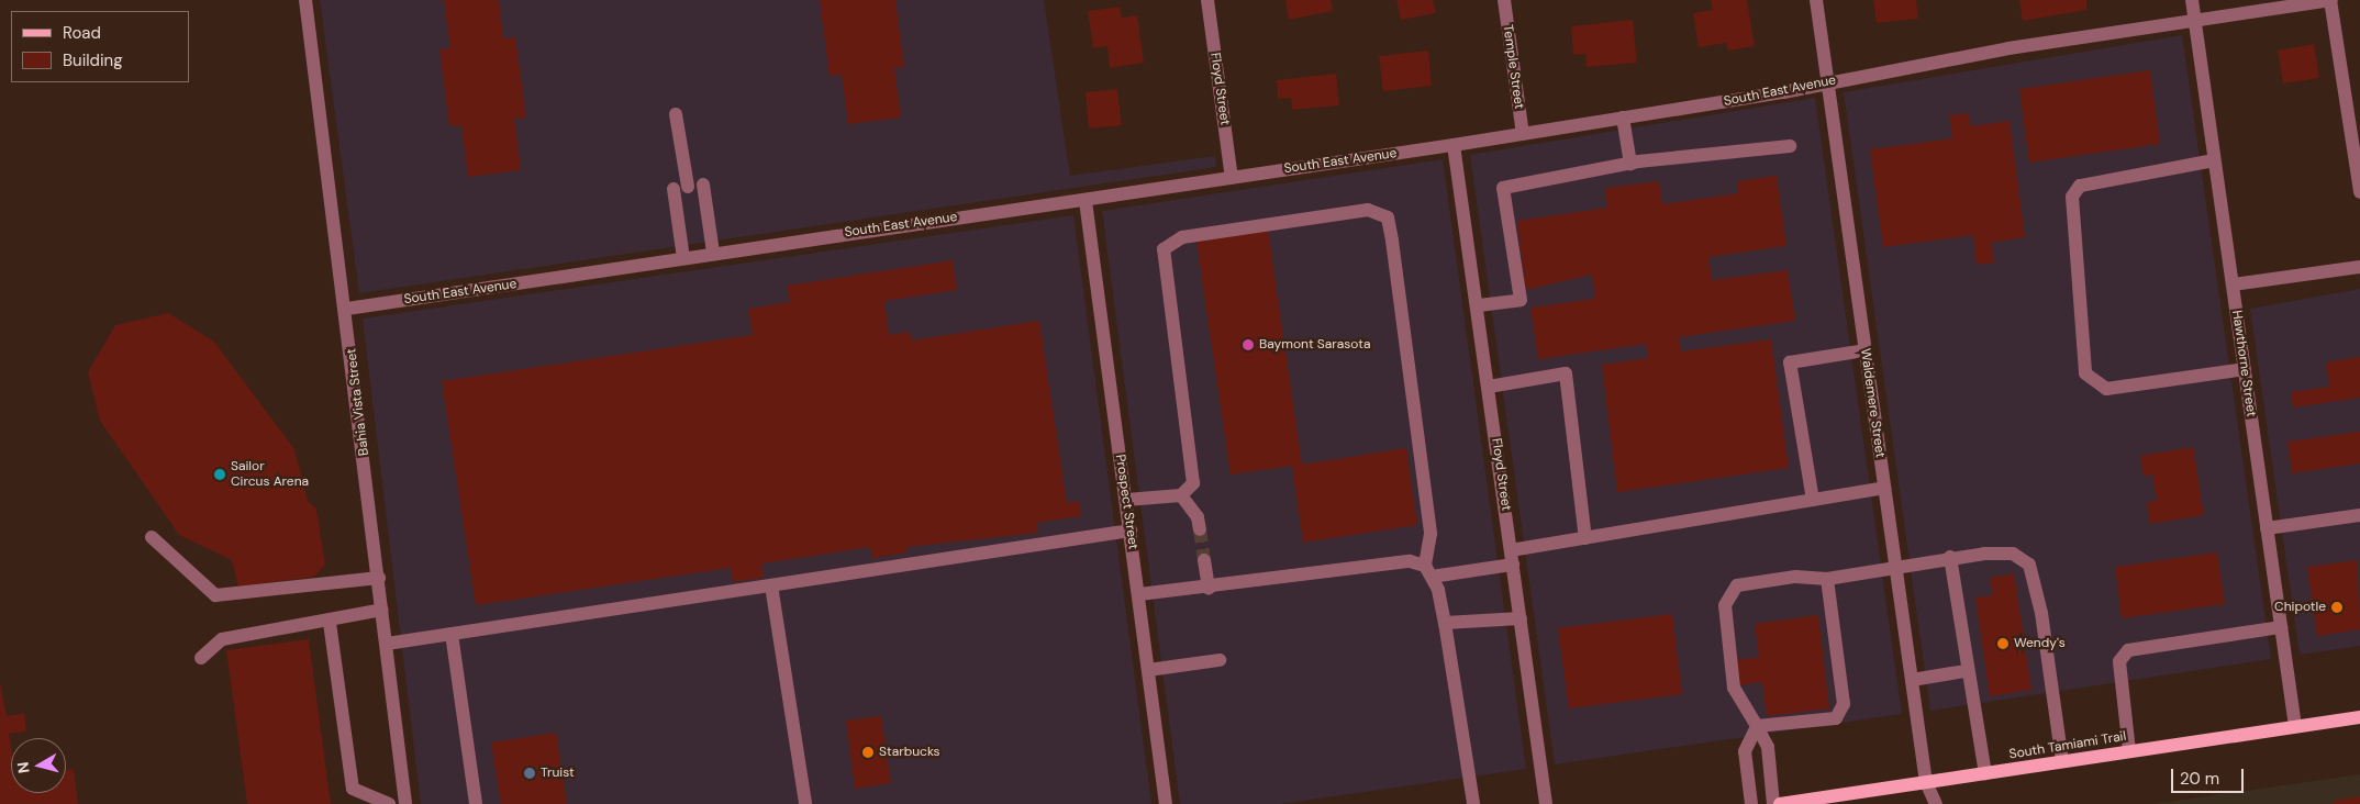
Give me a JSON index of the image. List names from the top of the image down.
{
  "streets": {
    "main road": ["South Tamiami Trail"],
    "street": [
      "Temple Street",
      "Floyd Street",
      "South East Avenue",
      "Hawthorne Street",
      "Bahia Vista Street",
      "Waldemere Street",
      "Prospect Street"
    ]
  },
  "crossings": [
    ["Temple Street", "South East Avenue"],
    ["Floyd Street", "South East Avenue"],
    ["South East Avenue", "Hawthorne Street"],
    ["South East Avenue", "Bahia Vista Street"],
    ["South East Avenue", "Waldemere Street"],
    ["South East Avenue", "Prospect Street"],
    ["Hawthorne Street", "South Tamiami Trail"],
    ["Waldemere Street", "South Tamiami Trail"]
  ],
  "places": [
    "Baymont Sarasota",
    "Sailor Circus Arena",
    "Chipotle",
    "Wendy's",
    "Starbucks",
    "Truist"
  ],
  "legend": ["Road", "Building"],
  "scale_bar": "20 m",
  "north": "left"
}
